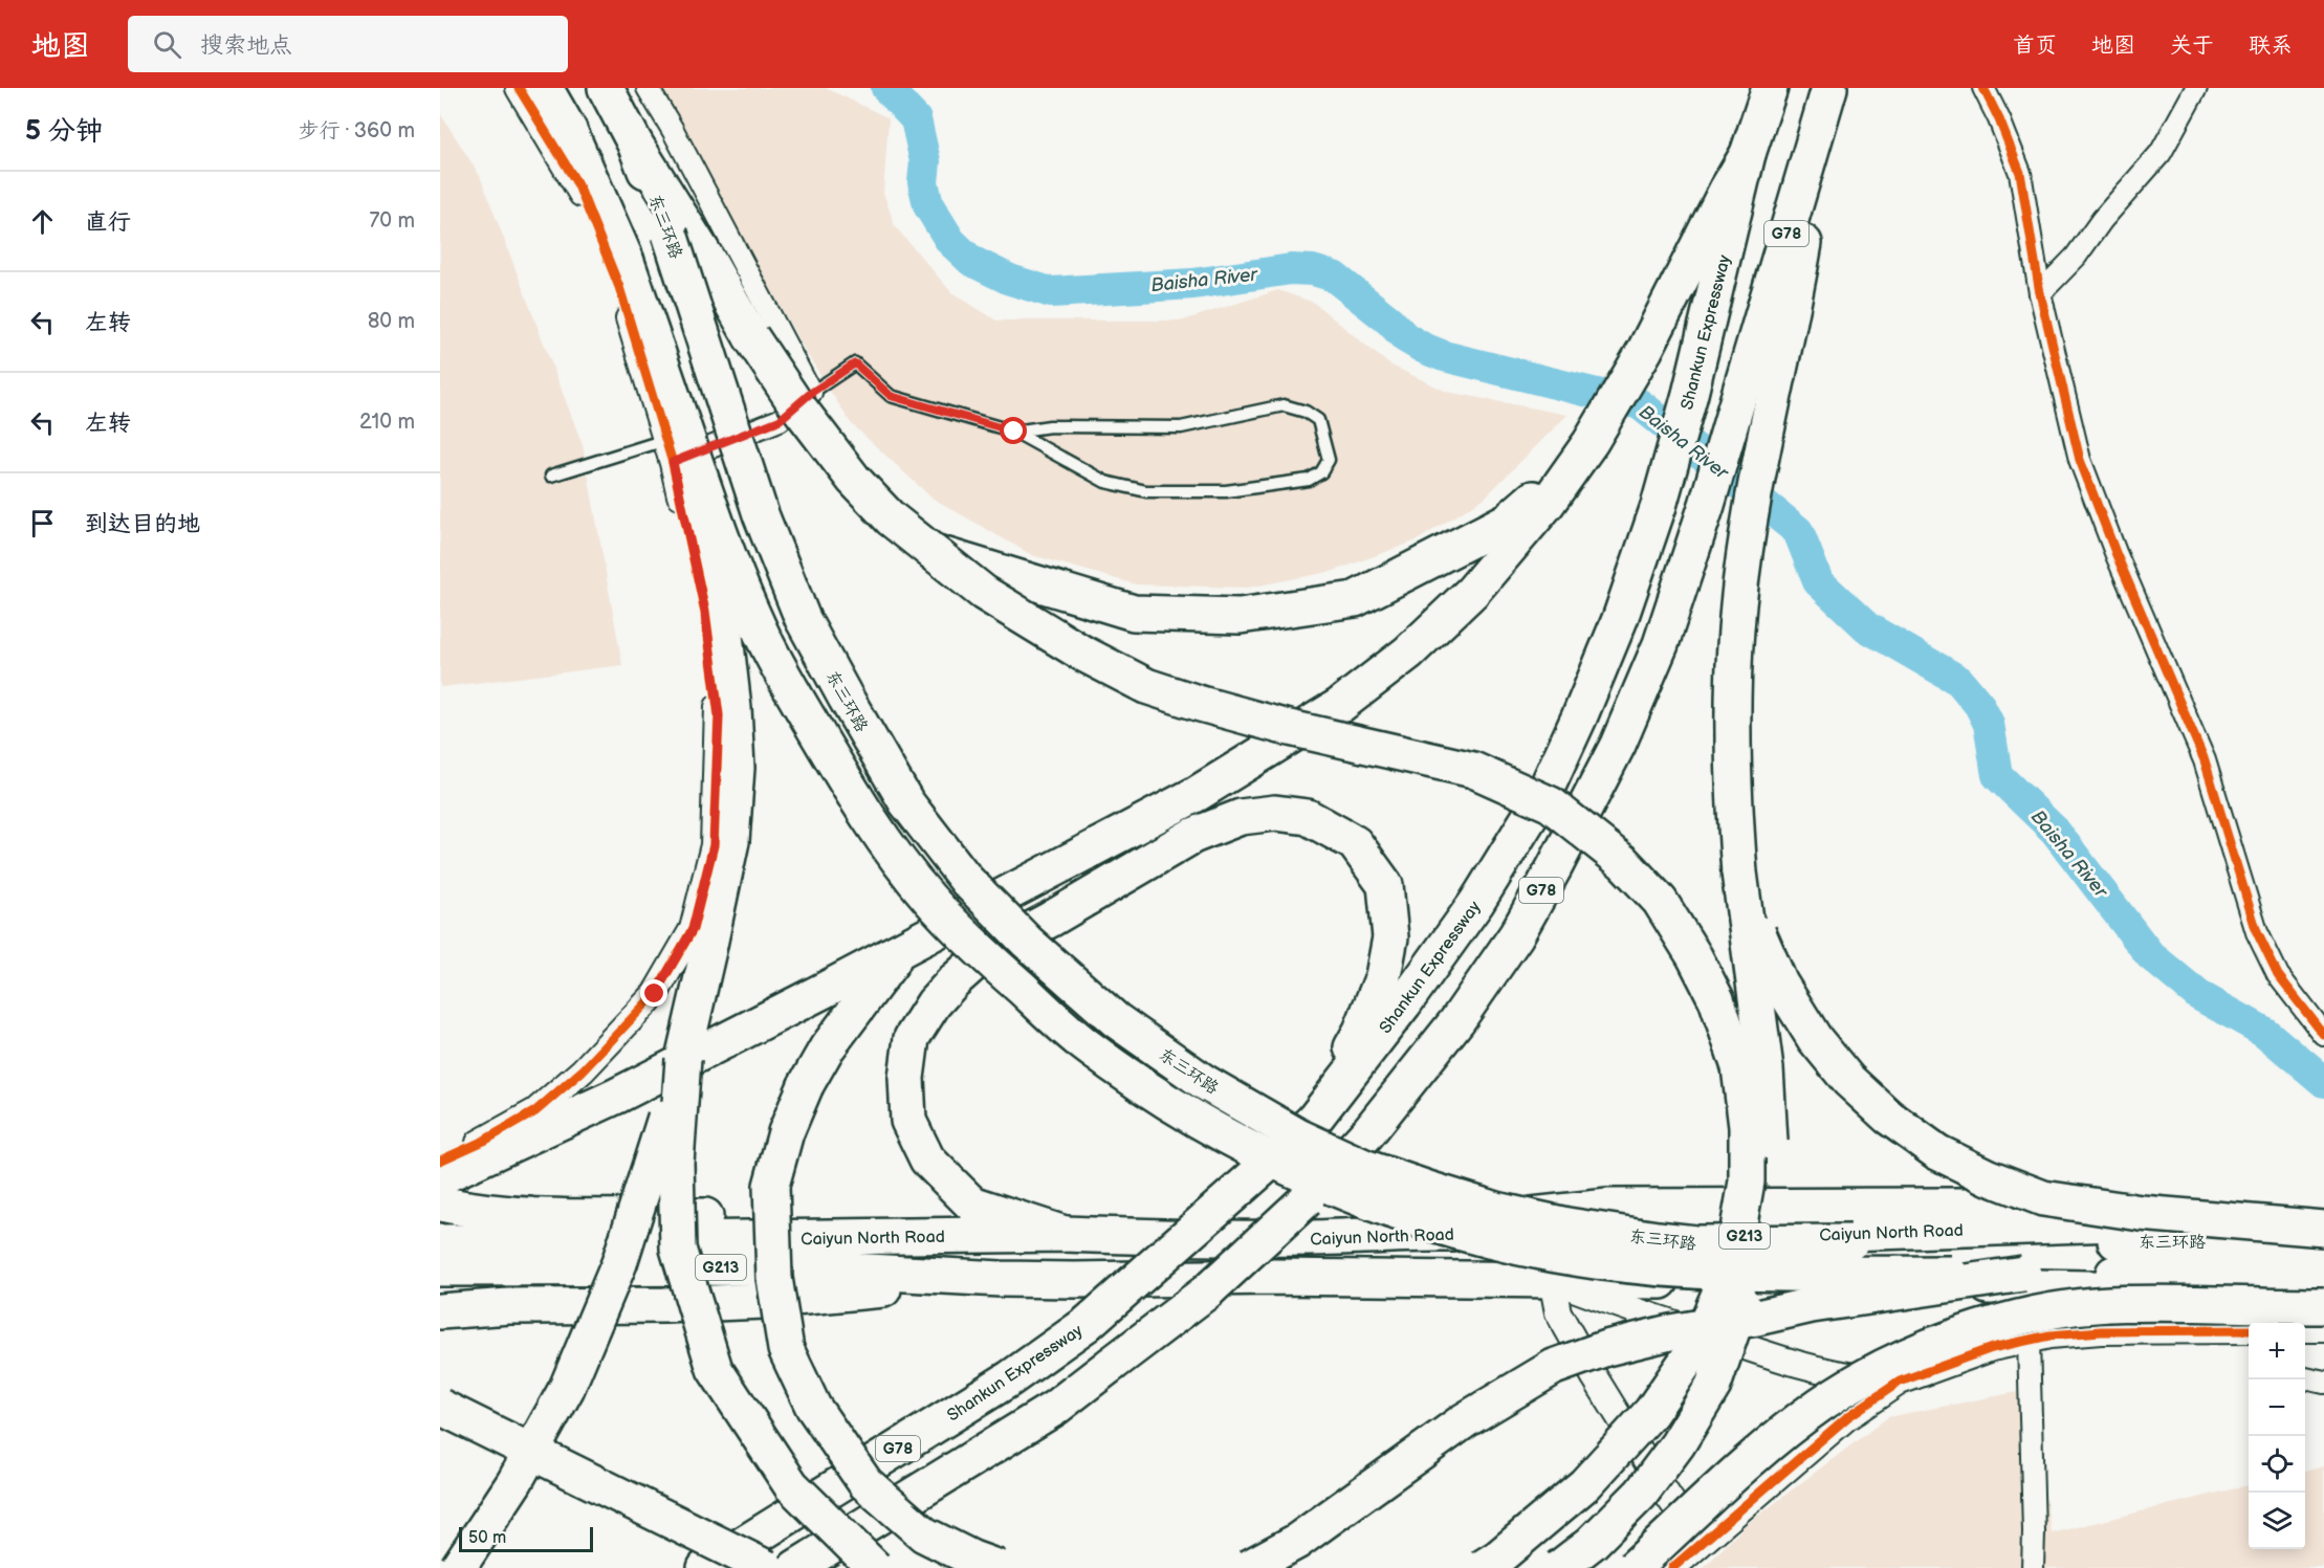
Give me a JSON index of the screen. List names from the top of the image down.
{
  "streets": {
    "highway": [
      "东三环路",
      "G78",
      "Shankun Expressway",
      "Caiyun North Road",
      "G213"
    ]
  },
  "crossings": [
    ["Caiyun North Road", "G213"]
  ],
  "water": ["Baisha River"],
  "scale_bar": "50 m",
  "page": {
    "header": "地图",
    "search": "搜索地点",
    "nav": [
      "首页",
      "地图",
      "关于",
      "联系"
    ],
    "heading": ["5 分钟", "步行 · 360 m"],
    "list": [
      ["直行", "70 m"],
      ["左转", "80 m"],
      ["左转", "210 m"],
      "到达目的地"
    ],
    "map_buttons": ["+", "−"],
    "scale": "50 m"
  }
}
